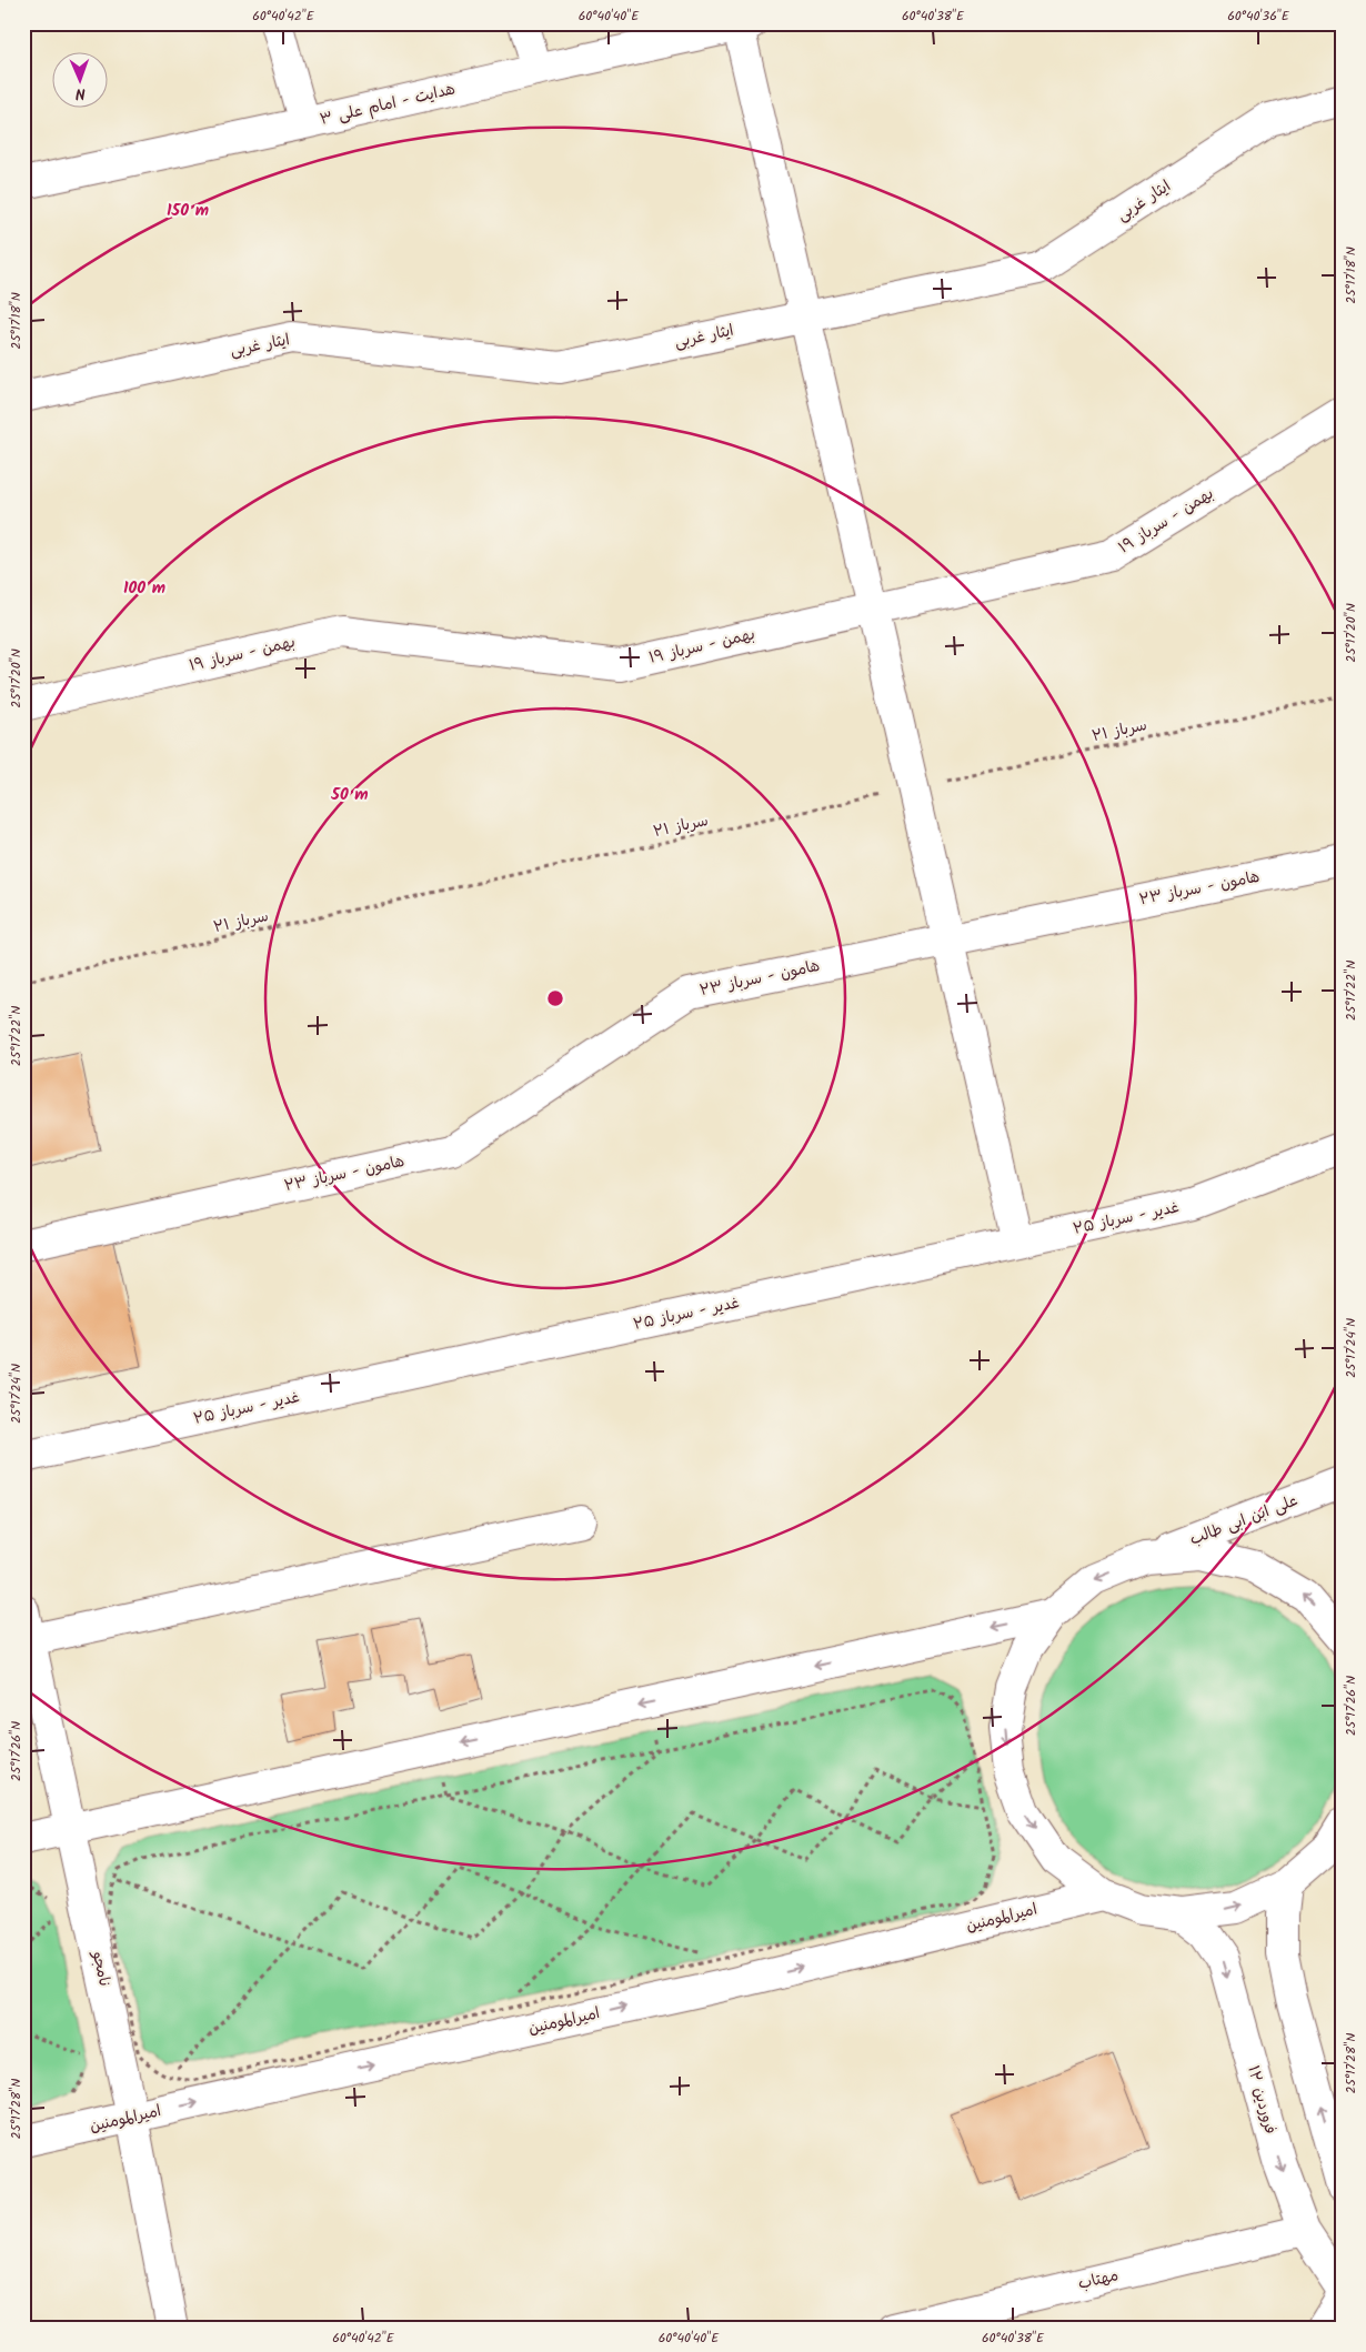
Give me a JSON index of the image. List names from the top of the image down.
{
  "streets": {
    "street": [
      "هدایت - امام علی ۳",
      "ایثار غربی",
      "بهمن - سرباز ۱۹",
      "هامون - سرباز ۲۳",
      "غدیر - سرباز ۲۵",
      "علی ابن ابی طالب",
      "امیرالمومنین",
      "نامجو",
      "۱۲ فروردین",
      "مهتاب"
    ],
    "path": ["سرباز ۲۱"]
  },
  "crossings": [
    ["امیرالمومنین", "نامجو"],
    ["۱۲ فروردین", "مهتاب"]
  ],
  "one_way": ["امیرالمومنین"],
  "north": "bottom",
  "coordinates": [
    "60°40'42\"E",
    "60°40'40\"E",
    "60°40'38\"E",
    "60°40'36\"E",
    "25°17'18\"N",
    "25°17'20\"N",
    "25°17'22\"N",
    "25°17'24\"N",
    "25°17'26\"N",
    "25°17'28\"N"
  ],
  "rings": ["150 m", "100 m", "50 m"]
}
